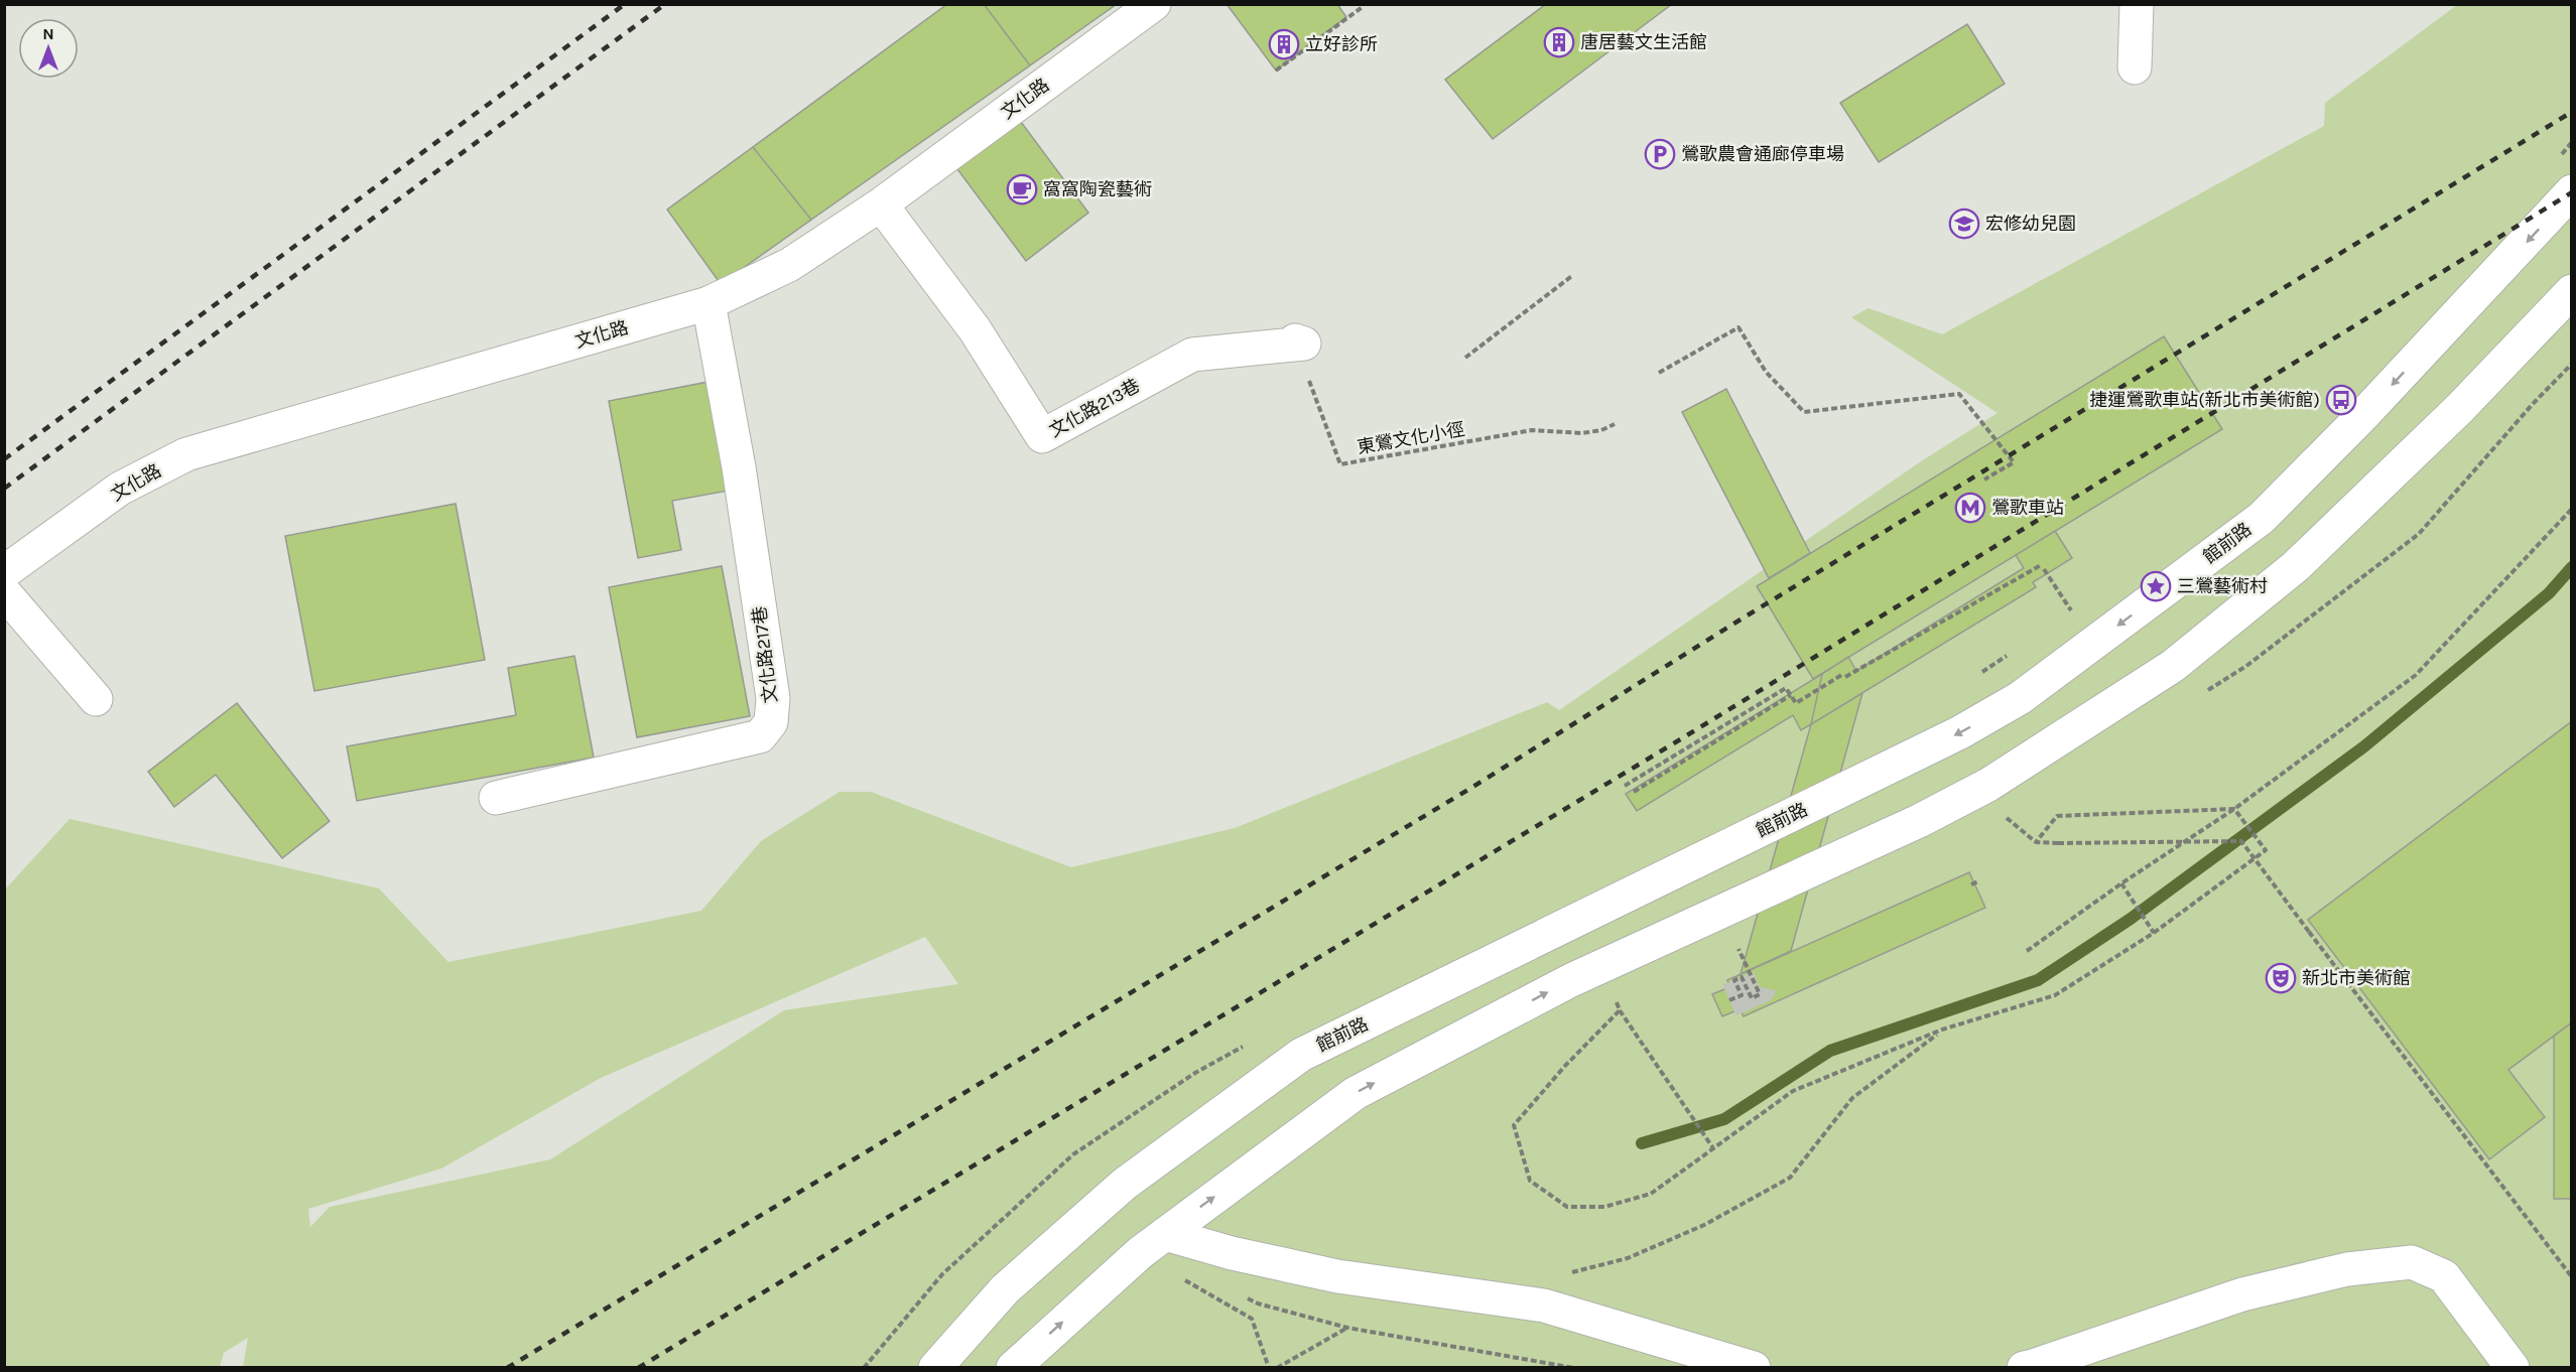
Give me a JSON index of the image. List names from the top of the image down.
{
  "streets": {
    "street": [
      "文化路",
      "文化路213巷",
      "館前路",
      "文化路217巷"
    ],
    "path": ["東鶯文化小徑"]
  },
  "crossings": [
    ["文化路", "文化路213巷"],
    ["文化路", "文化路217巷"],
    ["文化路213巷", "東鶯文化小徑"]
  ],
  "places": {
    "building": ["唐居藝文生活館", "立好診所"],
    "parking": ["鶯歌農會通廊停車場"],
    "cafe": ["窩窩陶瓷藝術"],
    "school or university": ["宏修幼兒園"],
    "bus stop": ["捷運鶯歌車站(新北市美術館)"],
    "metro station": ["鶯歌車站"],
    "place": ["三鶯藝術村"],
    "theatre": ["新北市美術館"]
  },
  "north": "top"
}
